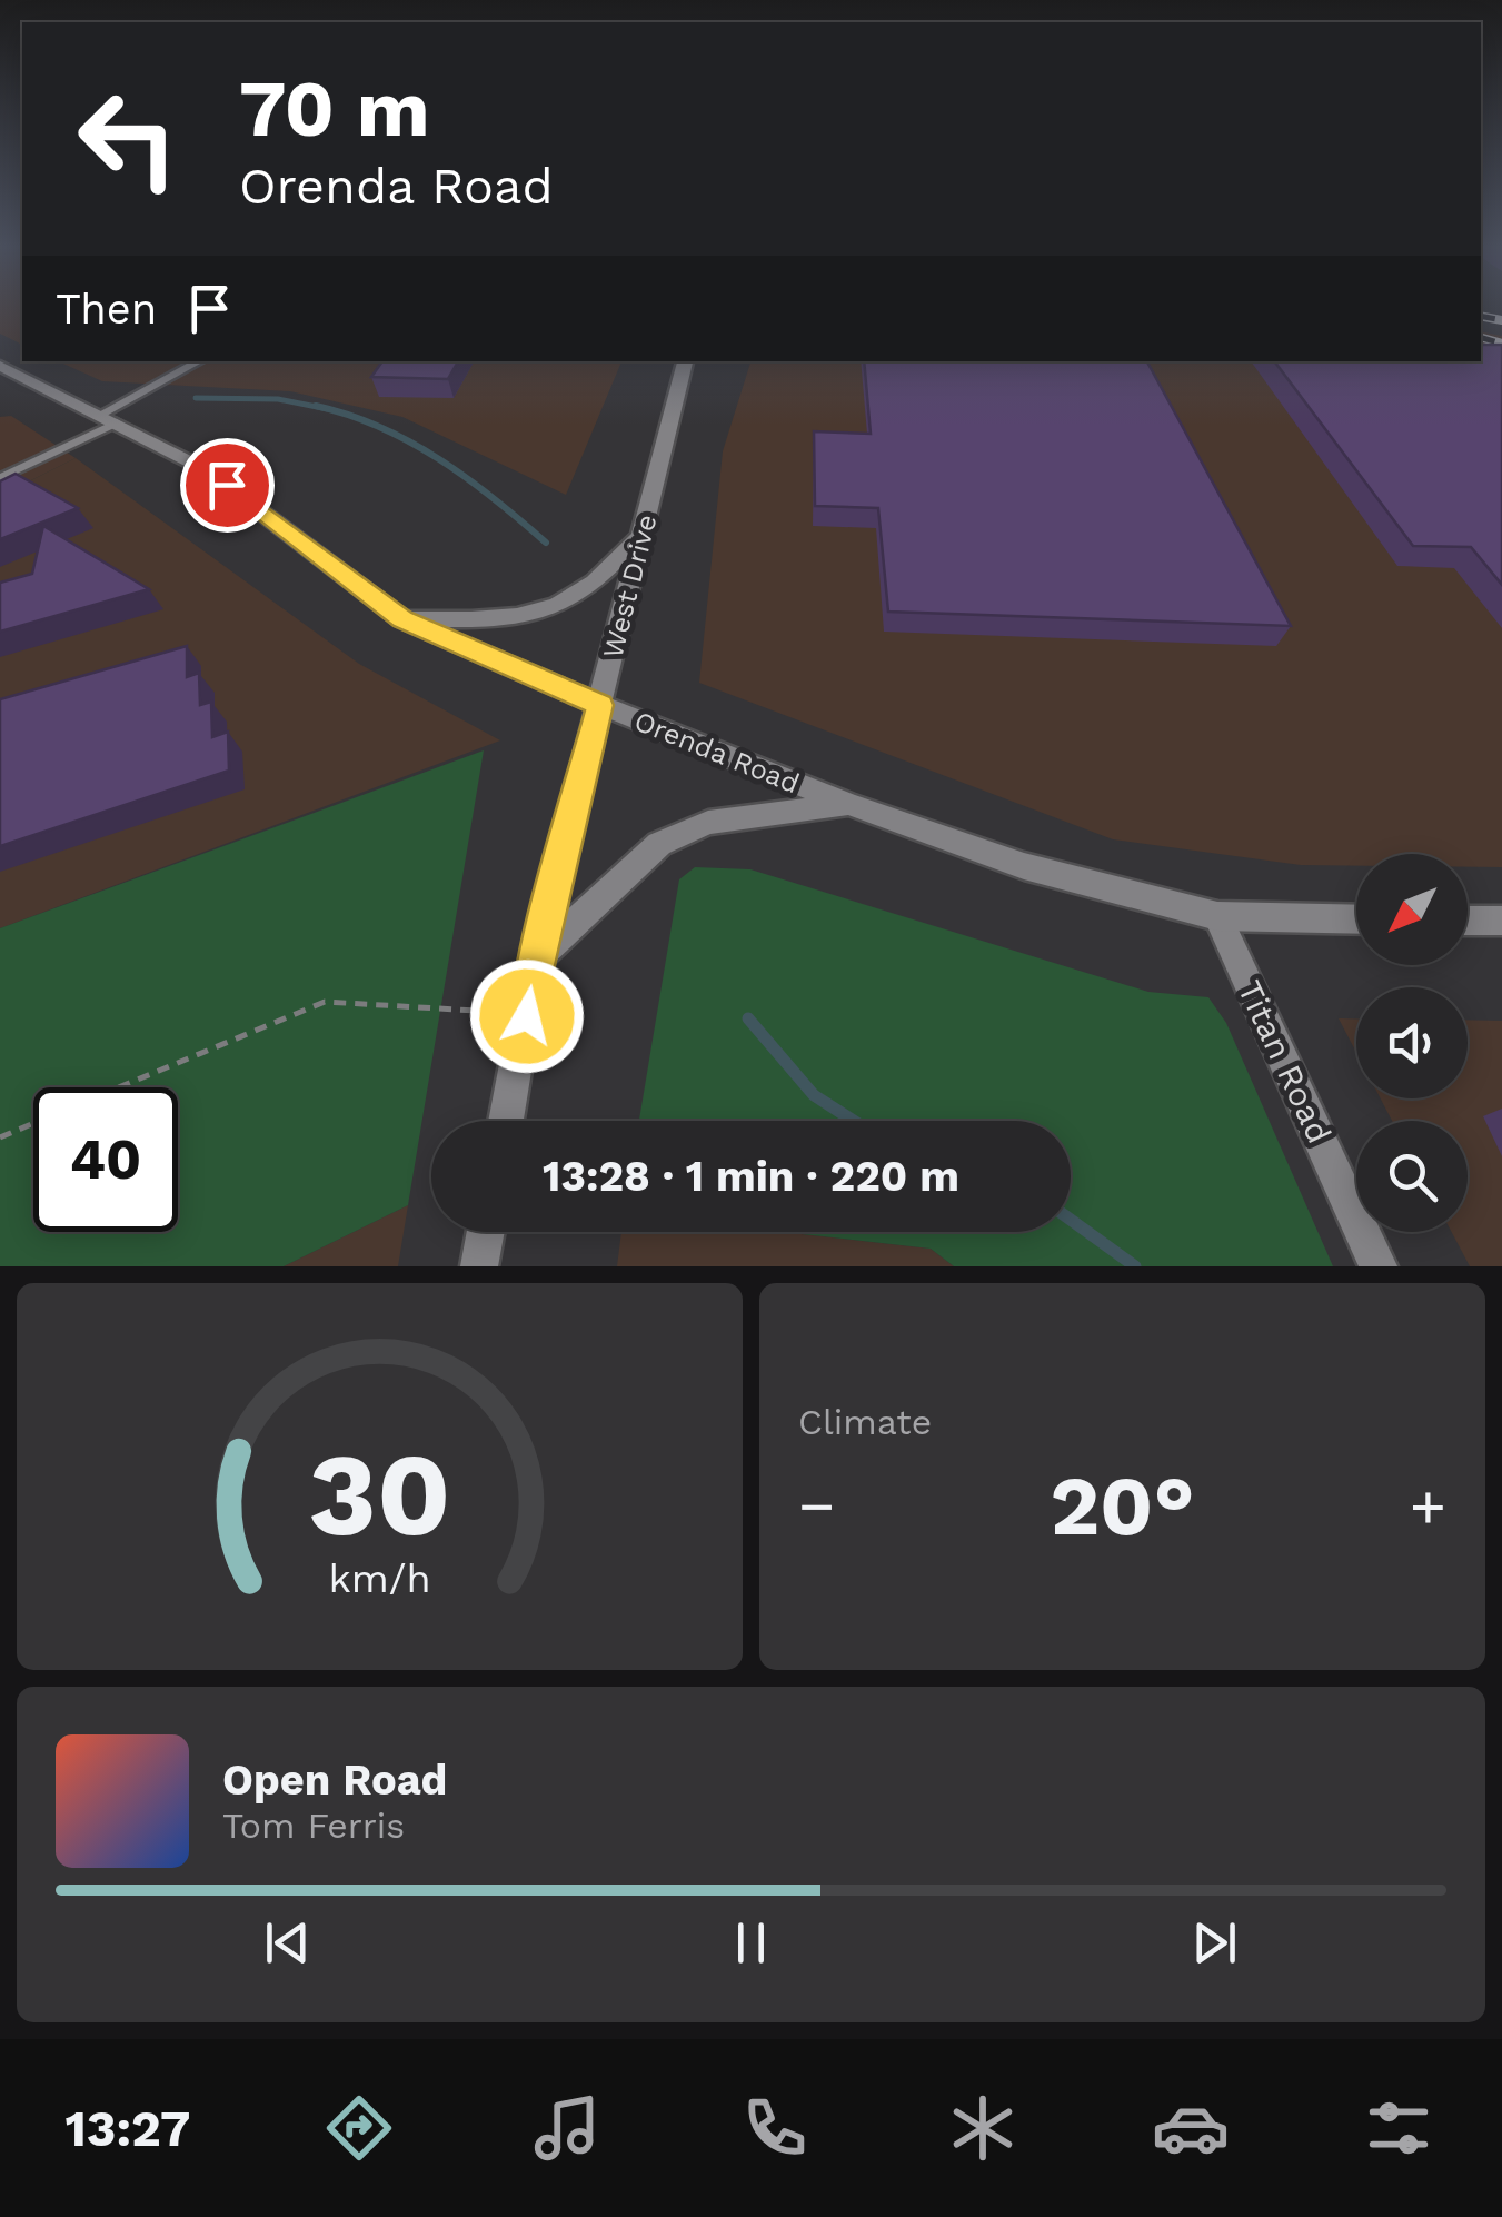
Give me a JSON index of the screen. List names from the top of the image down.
{
  "streets": {
    "street": ["West Drive", "Orenda Road", "Titan Road"]
  },
  "crossings": [
    ["West Drive", "Orenda Road"],
    ["Orenda Road", "Titan Road"]
  ],
  "north": "bottom left",
  "page": {
    "turn": ["70 m", "Orenda Road"],
    "then": "Then",
    "limit": "40",
    "trip": "13:28 · 1 min · 220 m",
    "tile": "Climate",
    "heat": ["−", "20°", "+"],
    "song": ["Open Road", "Tom Ferris"],
    "tabs": "13:27",
    "gauge": ["30", "km/h"]
  }
}
